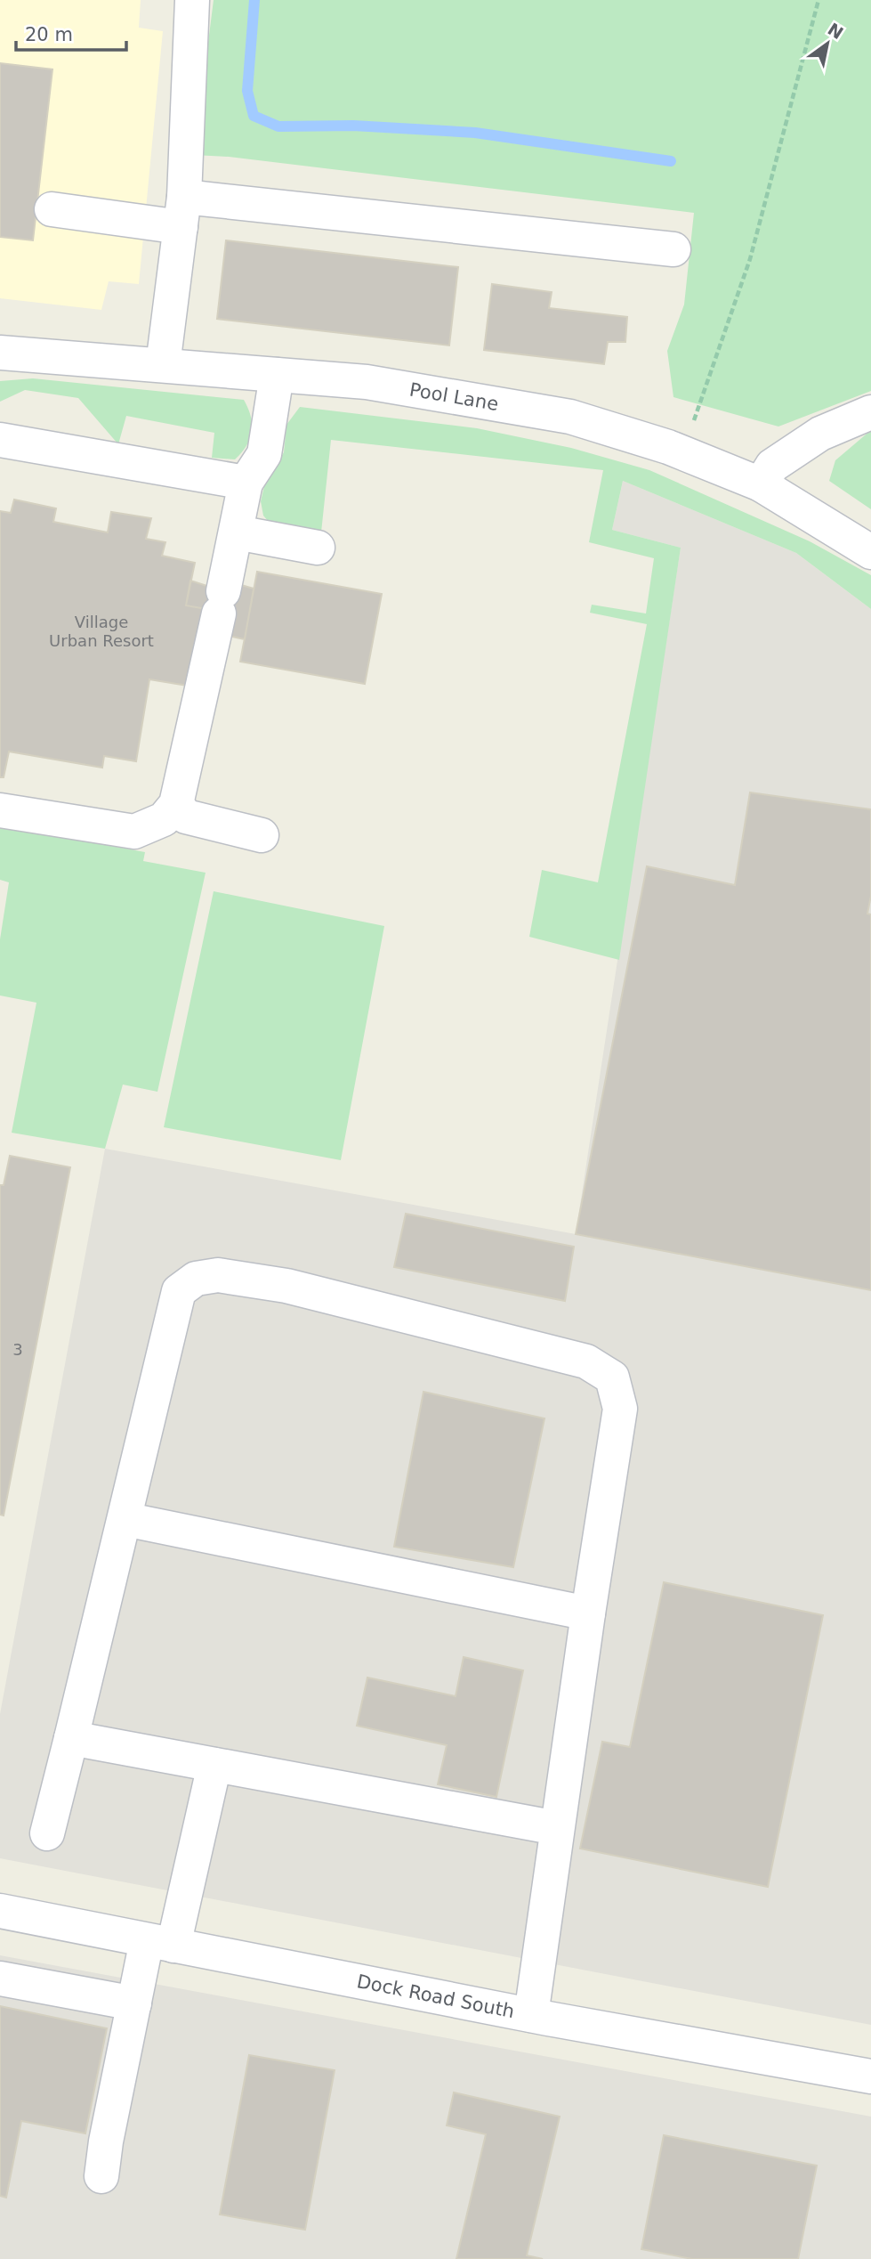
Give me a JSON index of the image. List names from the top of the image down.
{
  "streets": {
    "street": ["Pool Lane", "Dock Road South"]
  },
  "house_numbers": ["Village Urban Resort", "3"],
  "scale_bar": "20 m",
  "north": "top right"
}
